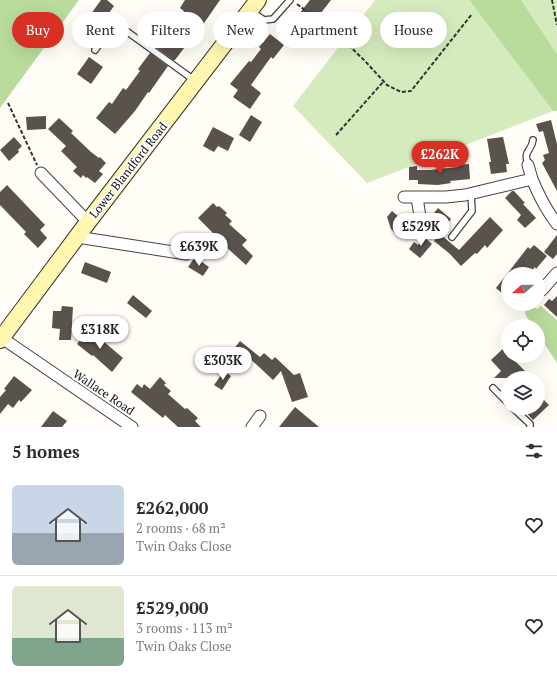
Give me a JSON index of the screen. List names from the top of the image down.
{
  "streets": {
    "main road": ["Lower Blandford Road"],
    "street": ["Wallace Road"]
  },
  "crossings": [
    ["Lower Blandford Road", "Wallace Road"]
  ],
  "north": "left",
  "page": {
    "chip": [
      "Buy",
      "Rent",
      "Filters",
      "New",
      "Apartment",
      "House"
    ],
    "price": [
      "£262K",
      "£529K",
      "£639K",
      "£318K",
      "£303K"
    ],
    "heading": "5 homes",
    "list": [
      {
        "name": "£262,000",
        "note": "2 rooms · 68 m² · Twin Oaks Close"
      },
      {
        "name": "£529,000",
        "note": "3 rooms · 113 m² · Twin Oaks Close"
      }
    ]
  }
}
